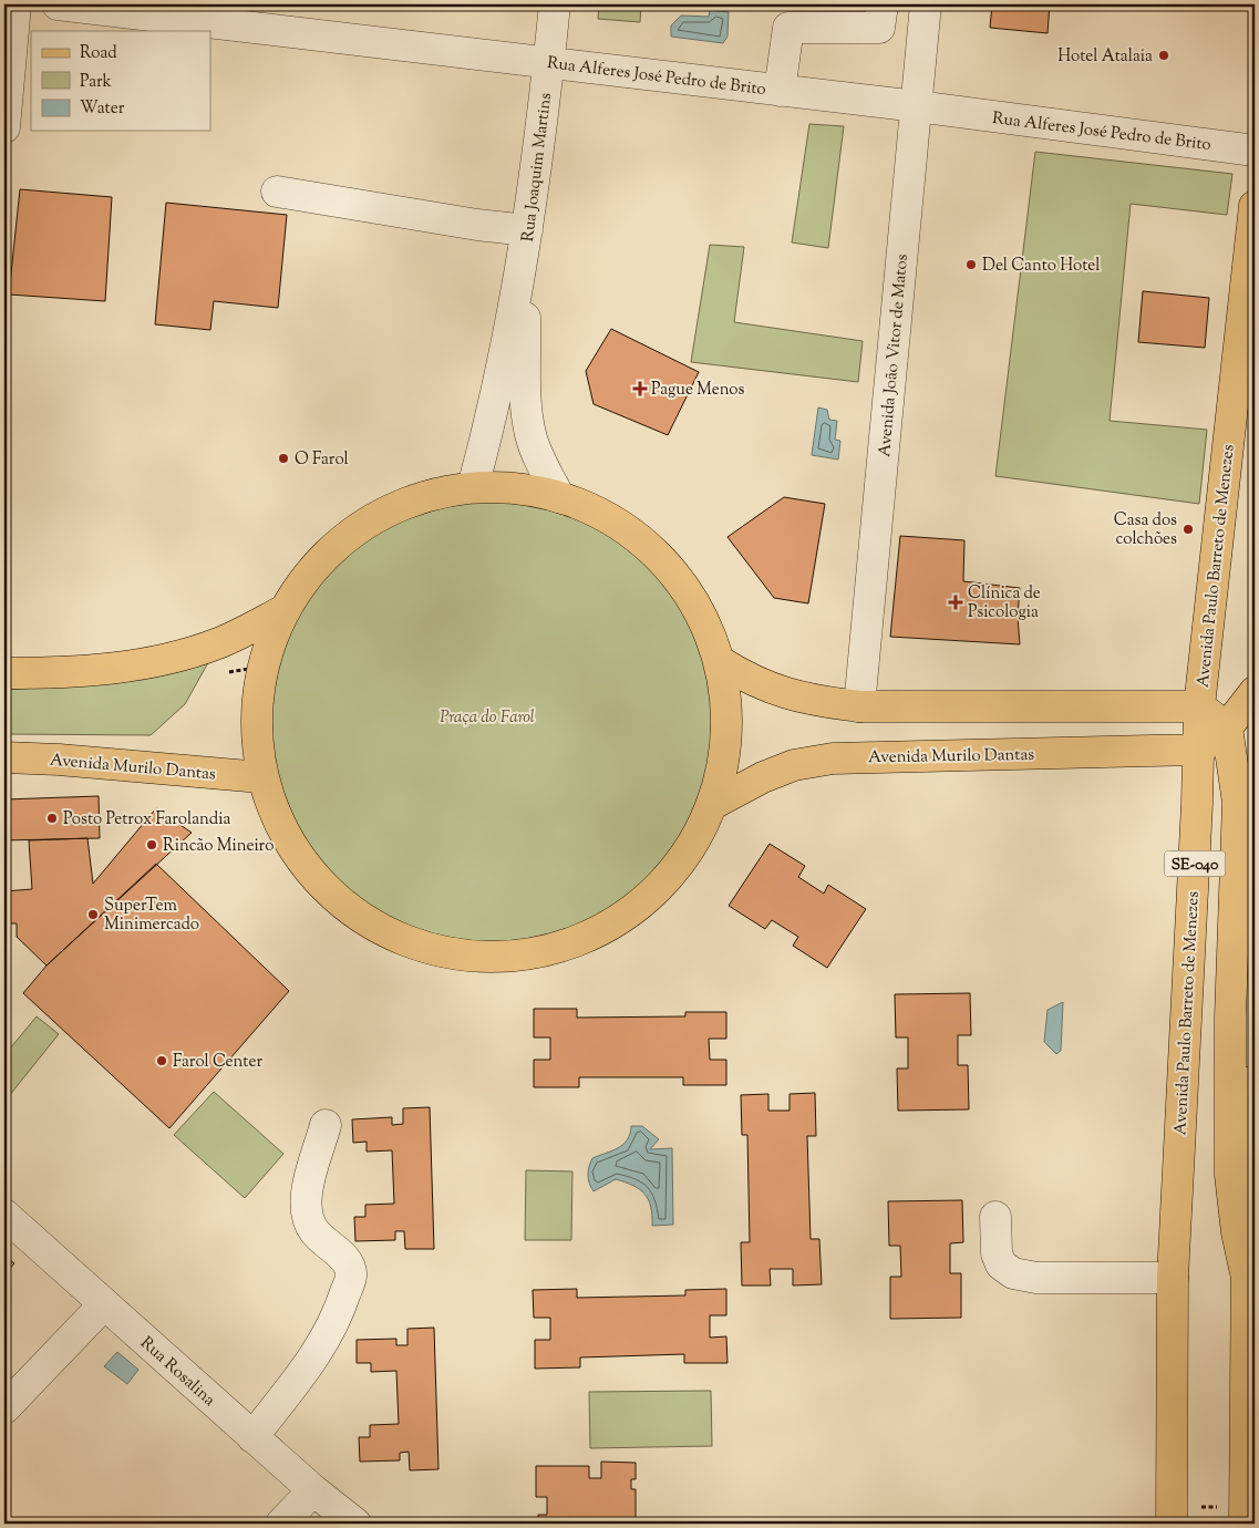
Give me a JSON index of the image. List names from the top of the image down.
{
  "streets": {
    "main road": ["Avenida Paulo Barreto de Menezes", "Avenida Murilo Dantas", "SE-040"],
    "street": [
      "Rua Alferes José Pedro de Brito",
      "Rua Joaquim Martins",
      "Avenida João Vitor de Matos",
      "Rua Rosalina"
    ]
  },
  "crossings": [
    ["Rua Alferes José Pedro de Brito", "Rua Joaquim Martins"],
    ["Rua Alferes José Pedro de Brito", "Avenida João Vitor de Matos"],
    ["Avenida Paulo Barreto de Menezes", "Avenida Murilo Dantas"]
  ],
  "parks": ["Praça do Farol"],
  "places": {
    "other": [
      "Hotel Atalaia",
      "Del Canto Hotel",
      "O Farol",
      "Casa dos colchões",
      "Posto Petrox Farolandia",
      "Rincão Mineiro",
      "SuperTem Minimercado",
      "Farol Center"
    ],
    "health": ["Pague Menos", "Clínica de Psicologia"]
  },
  "legend": ["Road", "Park", "Water"]
}
